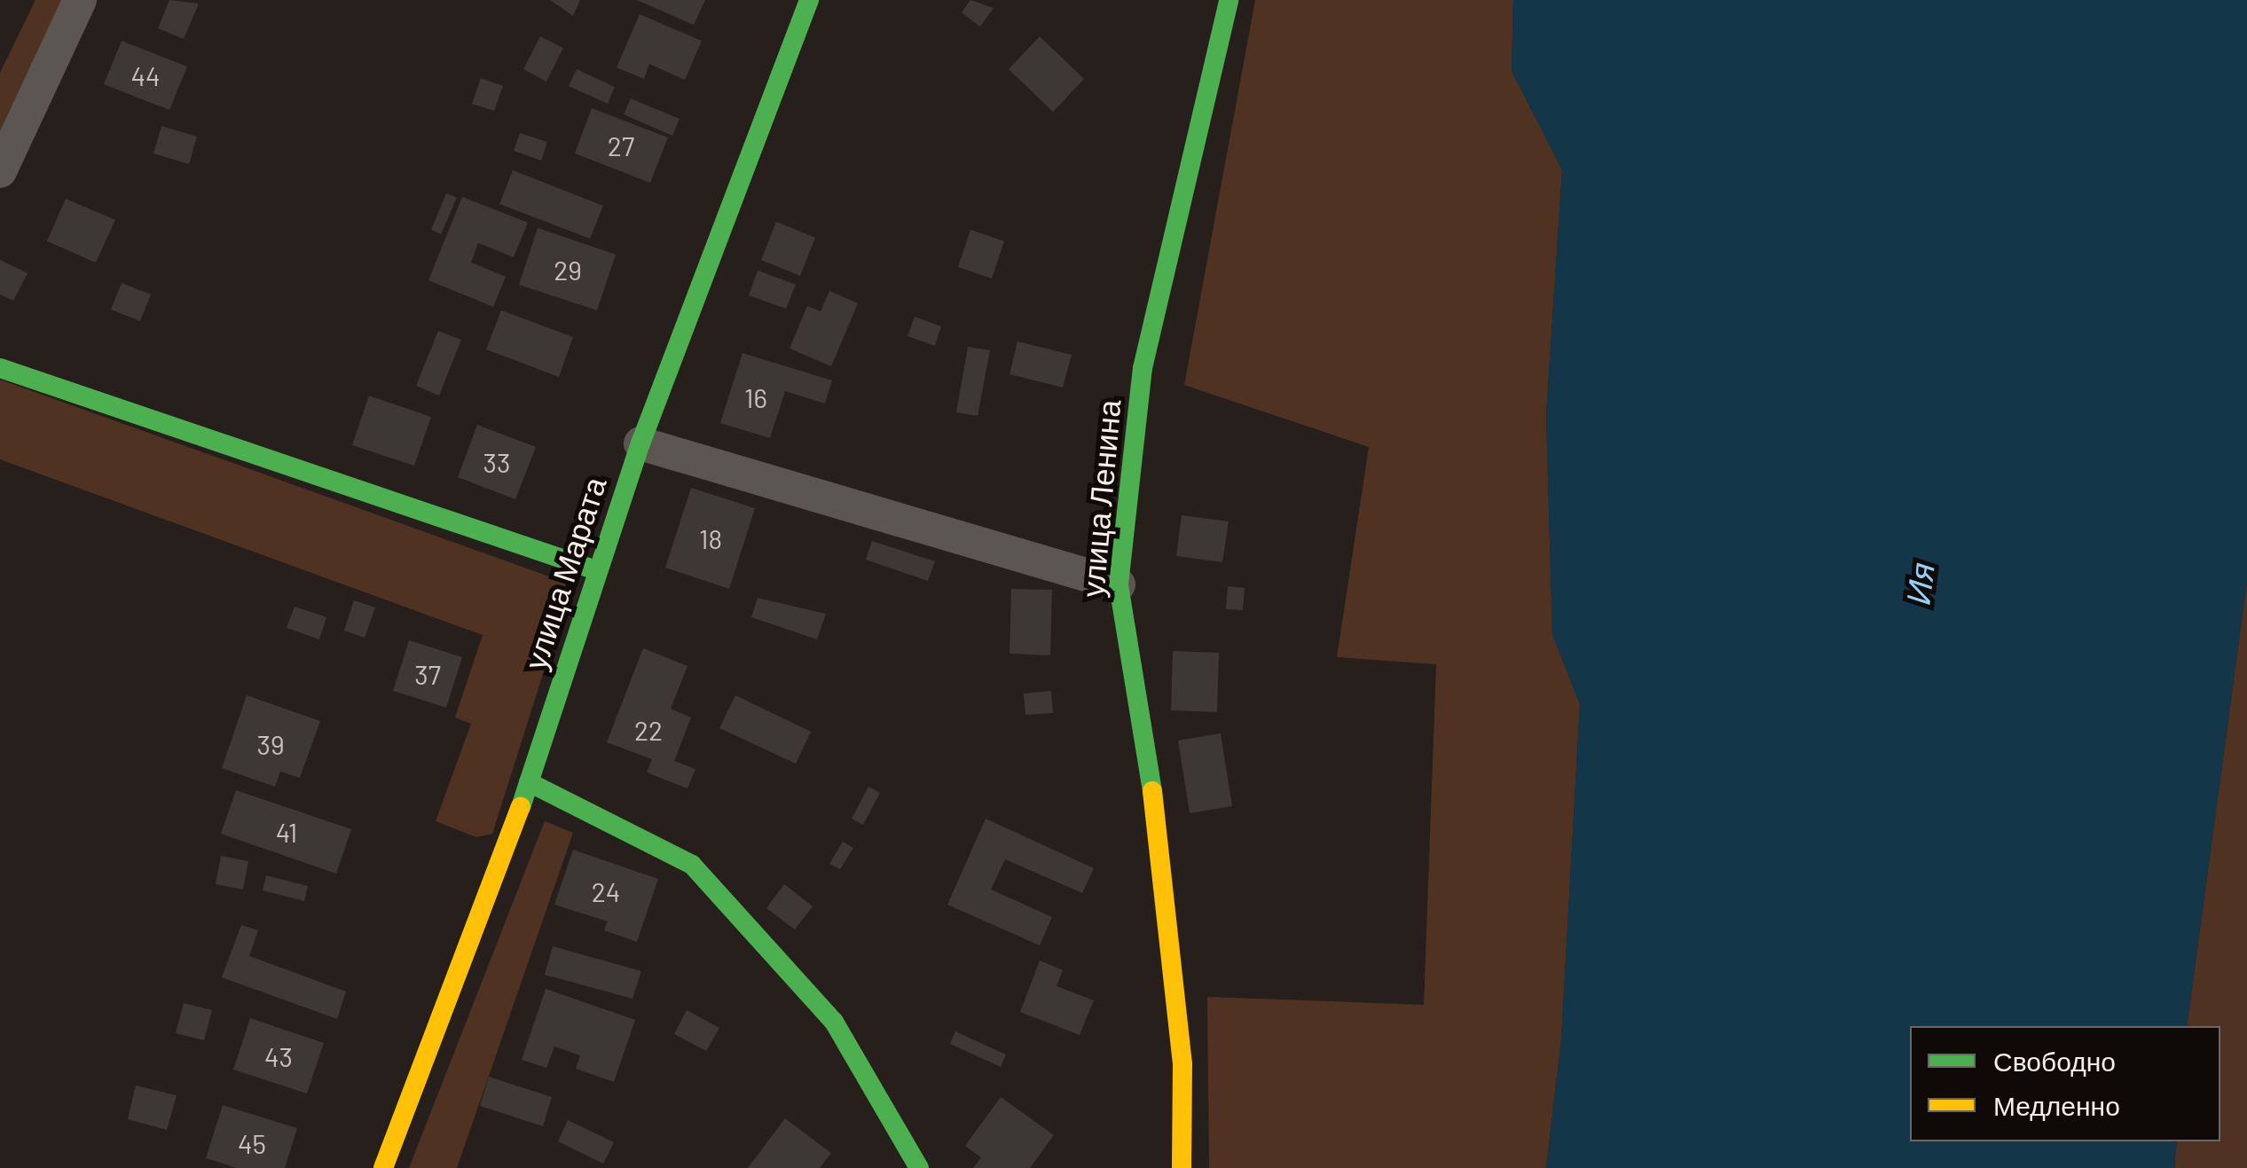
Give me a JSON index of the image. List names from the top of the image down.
{
  "streets": {
    "street": ["улица Ленина", "улица Марата"]
  },
  "water": ["Ия"],
  "house_numbers": [
    "44",
    "27",
    "29",
    "16",
    "33",
    "18",
    "37",
    "22",
    "39",
    "41",
    "24",
    "43",
    "45"
  ],
  "legend": ["Свободно", "Медленно"]
}
